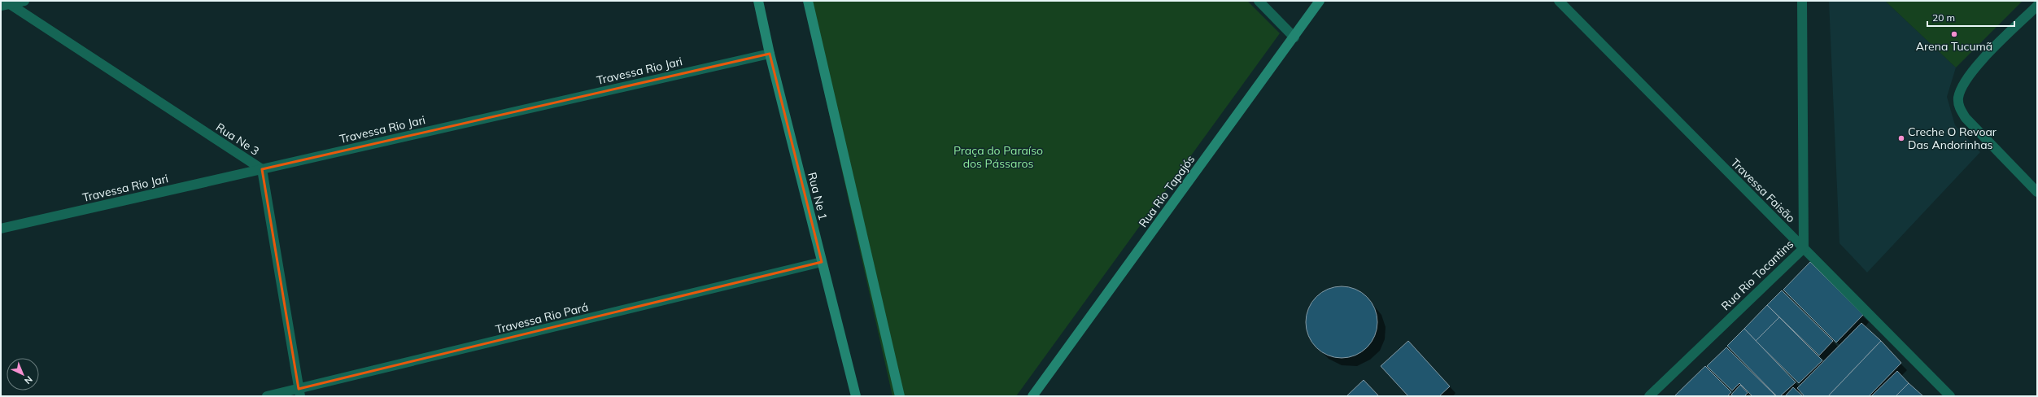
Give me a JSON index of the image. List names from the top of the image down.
{
  "streets": {
    "street": [
      "Travessa Rio Jari",
      "Rua Ne 3",
      "Travessa Faisão",
      "Rua Rio Tapajós",
      "Rua Ne 1",
      "Rua Rio Tocantins",
      "Travessa Rio Pará"
    ]
  },
  "crossings": [
    ["Travessa Rio Jari", "Rua Ne 3"],
    ["Travessa Rio Jari", "Rua Ne 1"],
    ["Rua Ne 3", "Travessa Rio Pará"],
    ["Travessa Faisão", "Rua Rio Tocantins"],
    ["Rua Ne 1", "Travessa Rio Pará"]
  ],
  "parks": ["Praça do Paraíso dos Pássaros"],
  "places": ["Arena Tucumã", "Creche O Revoar Das Andorinhas"],
  "scale_bar": "20 m",
  "north": "bottom right"
}
